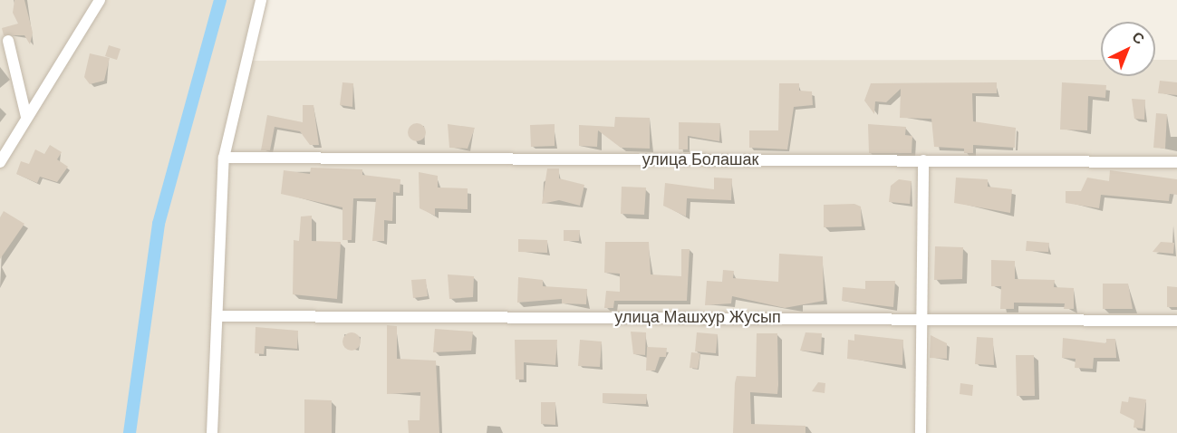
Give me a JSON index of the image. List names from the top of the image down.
{
  "streets": {
    "street": ["улица Болашак", "улица Машхур Жусып"]
  },
  "north": "top right"
}
